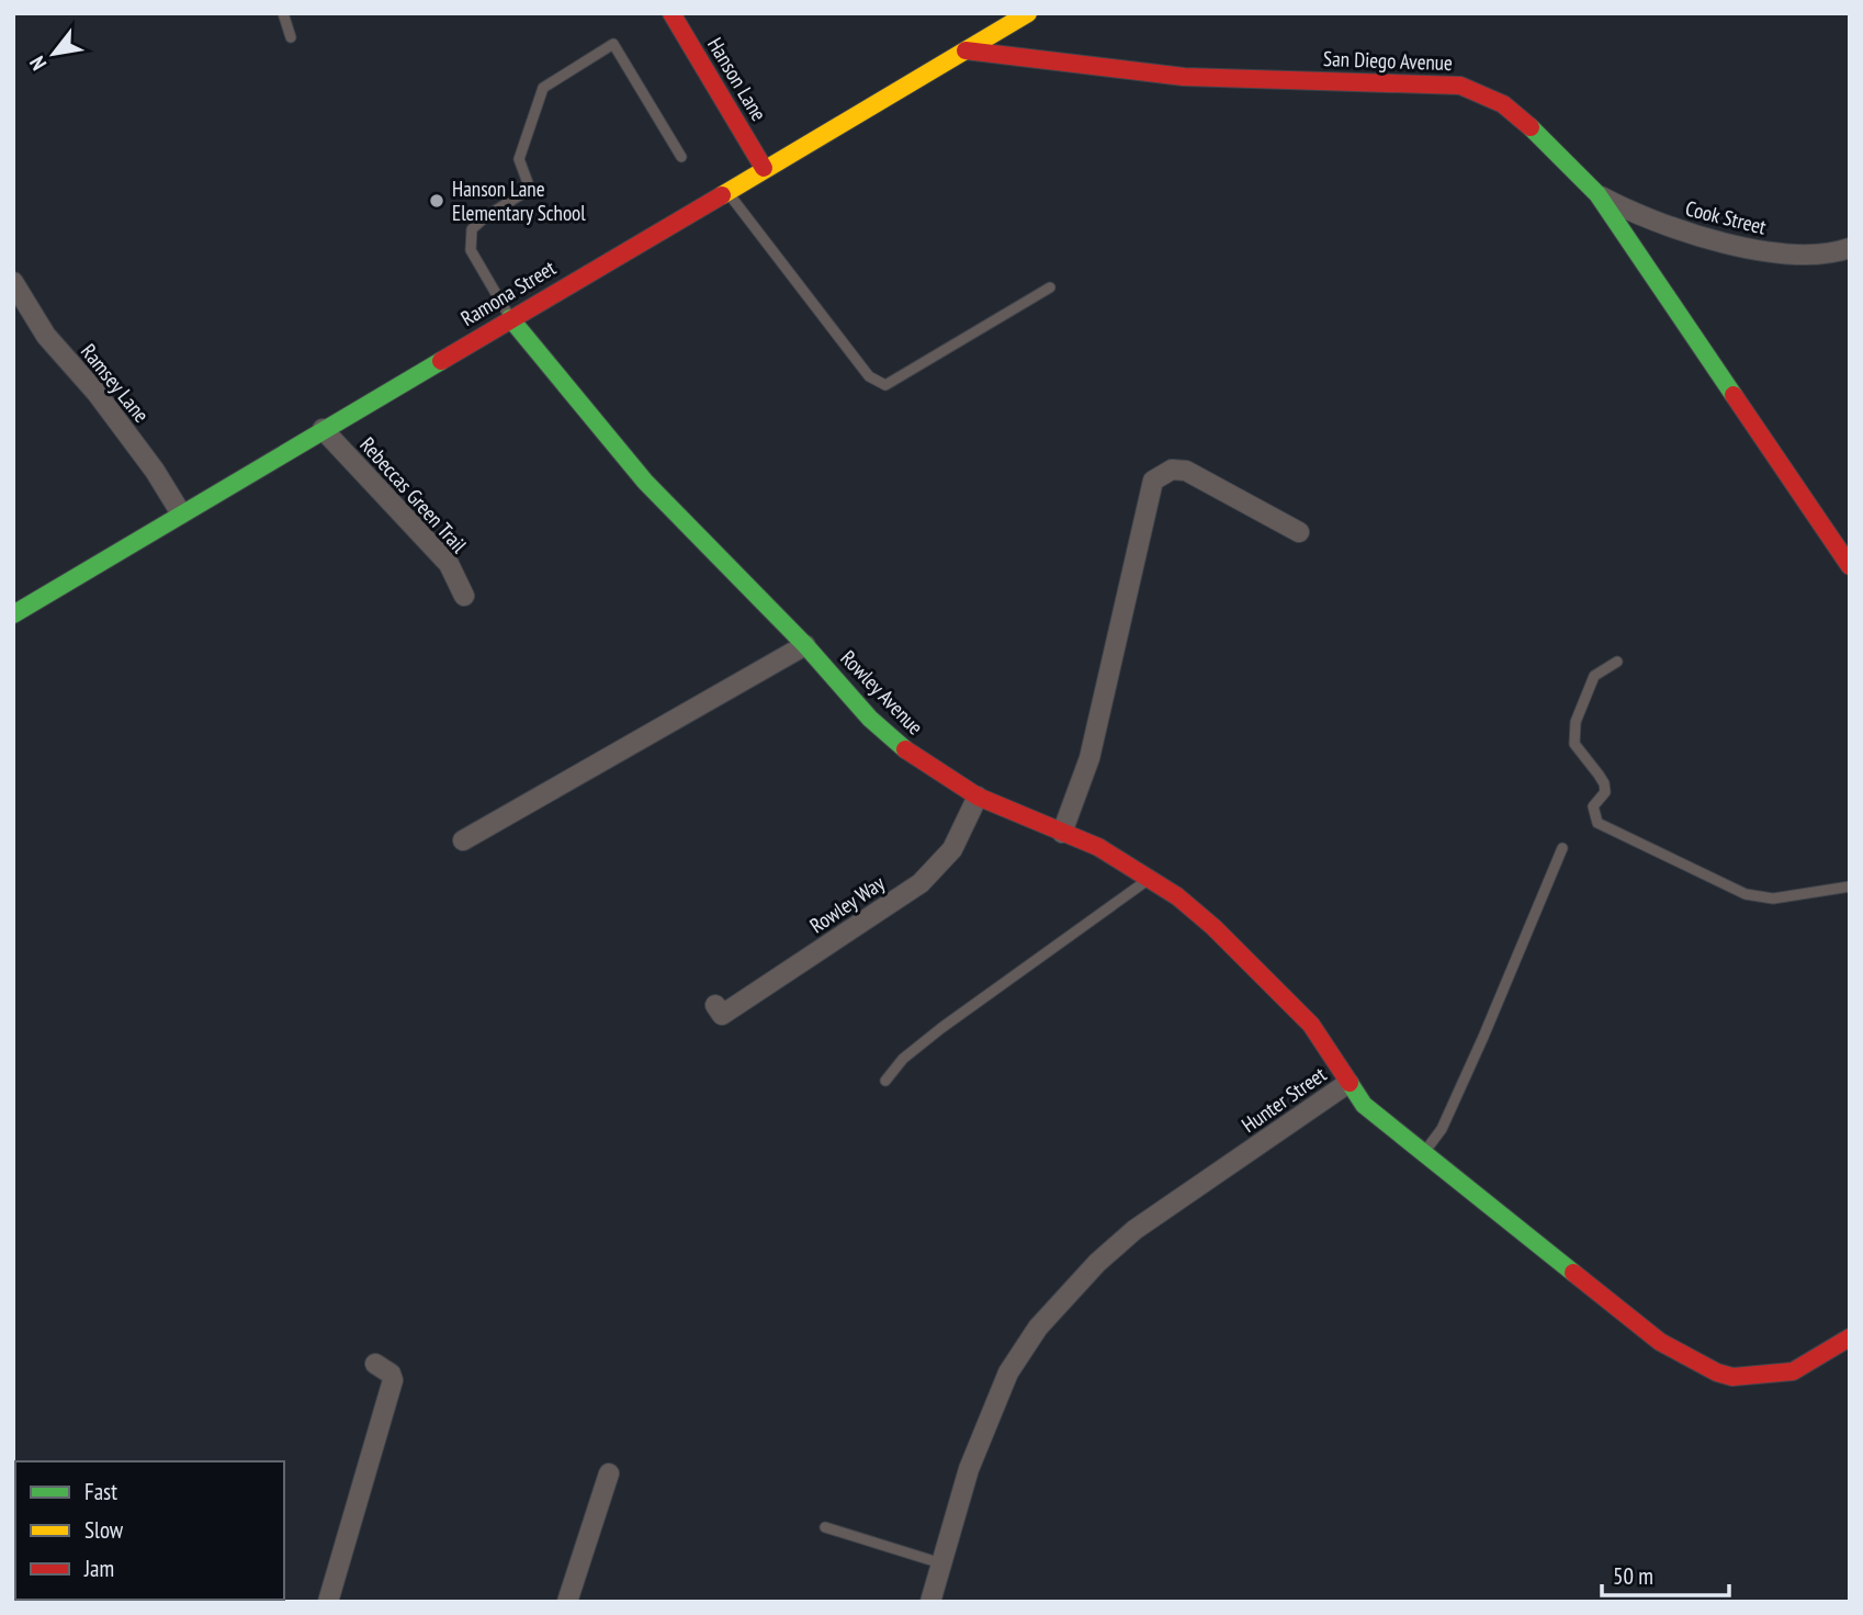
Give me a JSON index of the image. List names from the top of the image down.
{
  "streets": {
    "street": [
      "San Diego Avenue",
      "Hanson Lane",
      "Cook Street",
      "Ramona Street",
      "Ramsey Lane",
      "Rebeccas Green Trail",
      "Rowley Avenue",
      "Rowley Way",
      "Hunter Street"
    ]
  },
  "crossings": [
    ["San Diego Avenue", "Cook Street"],
    ["San Diego Avenue", "Ramona Street"],
    ["Hanson Lane", "Ramona Street"],
    ["Ramona Street", "Ramsey Lane"],
    ["Ramona Street", "Rebeccas Green Trail"],
    ["Ramona Street", "Rowley Avenue"],
    ["Rowley Avenue", "Rowley Way"],
    ["Rowley Avenue", "Hunter Street"]
  ],
  "places": ["Hanson Lane Elementary School"],
  "legend": ["Fast", "Slow", "Jam"],
  "scale_bar": "50 m",
  "north": "bottom left"
}
